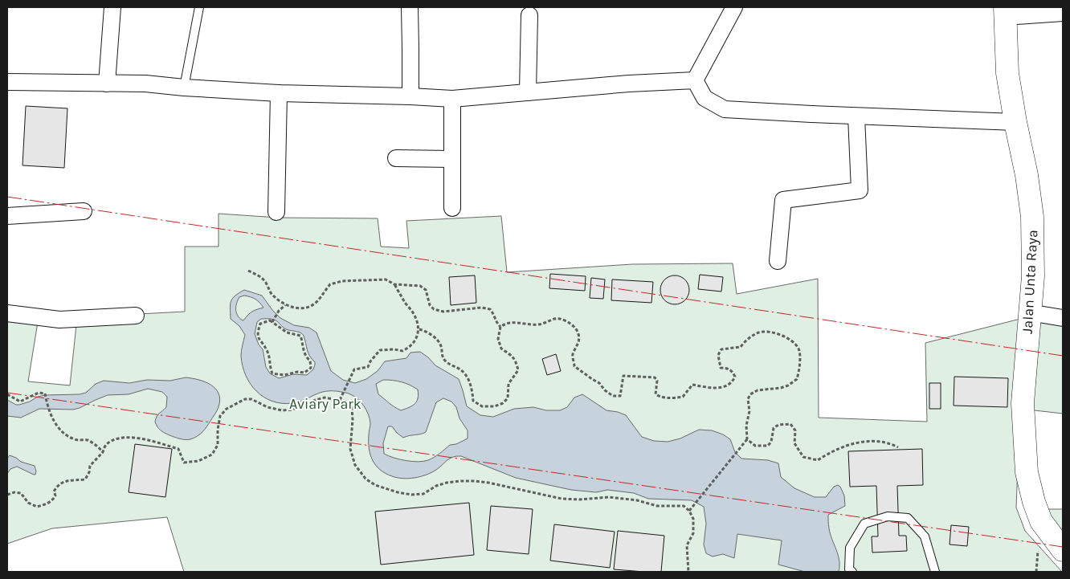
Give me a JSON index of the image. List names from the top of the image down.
{
  "streets": {
    "street": ["Jalan Unta Raya"]
  },
  "parks": ["Aviary Park"]
}
